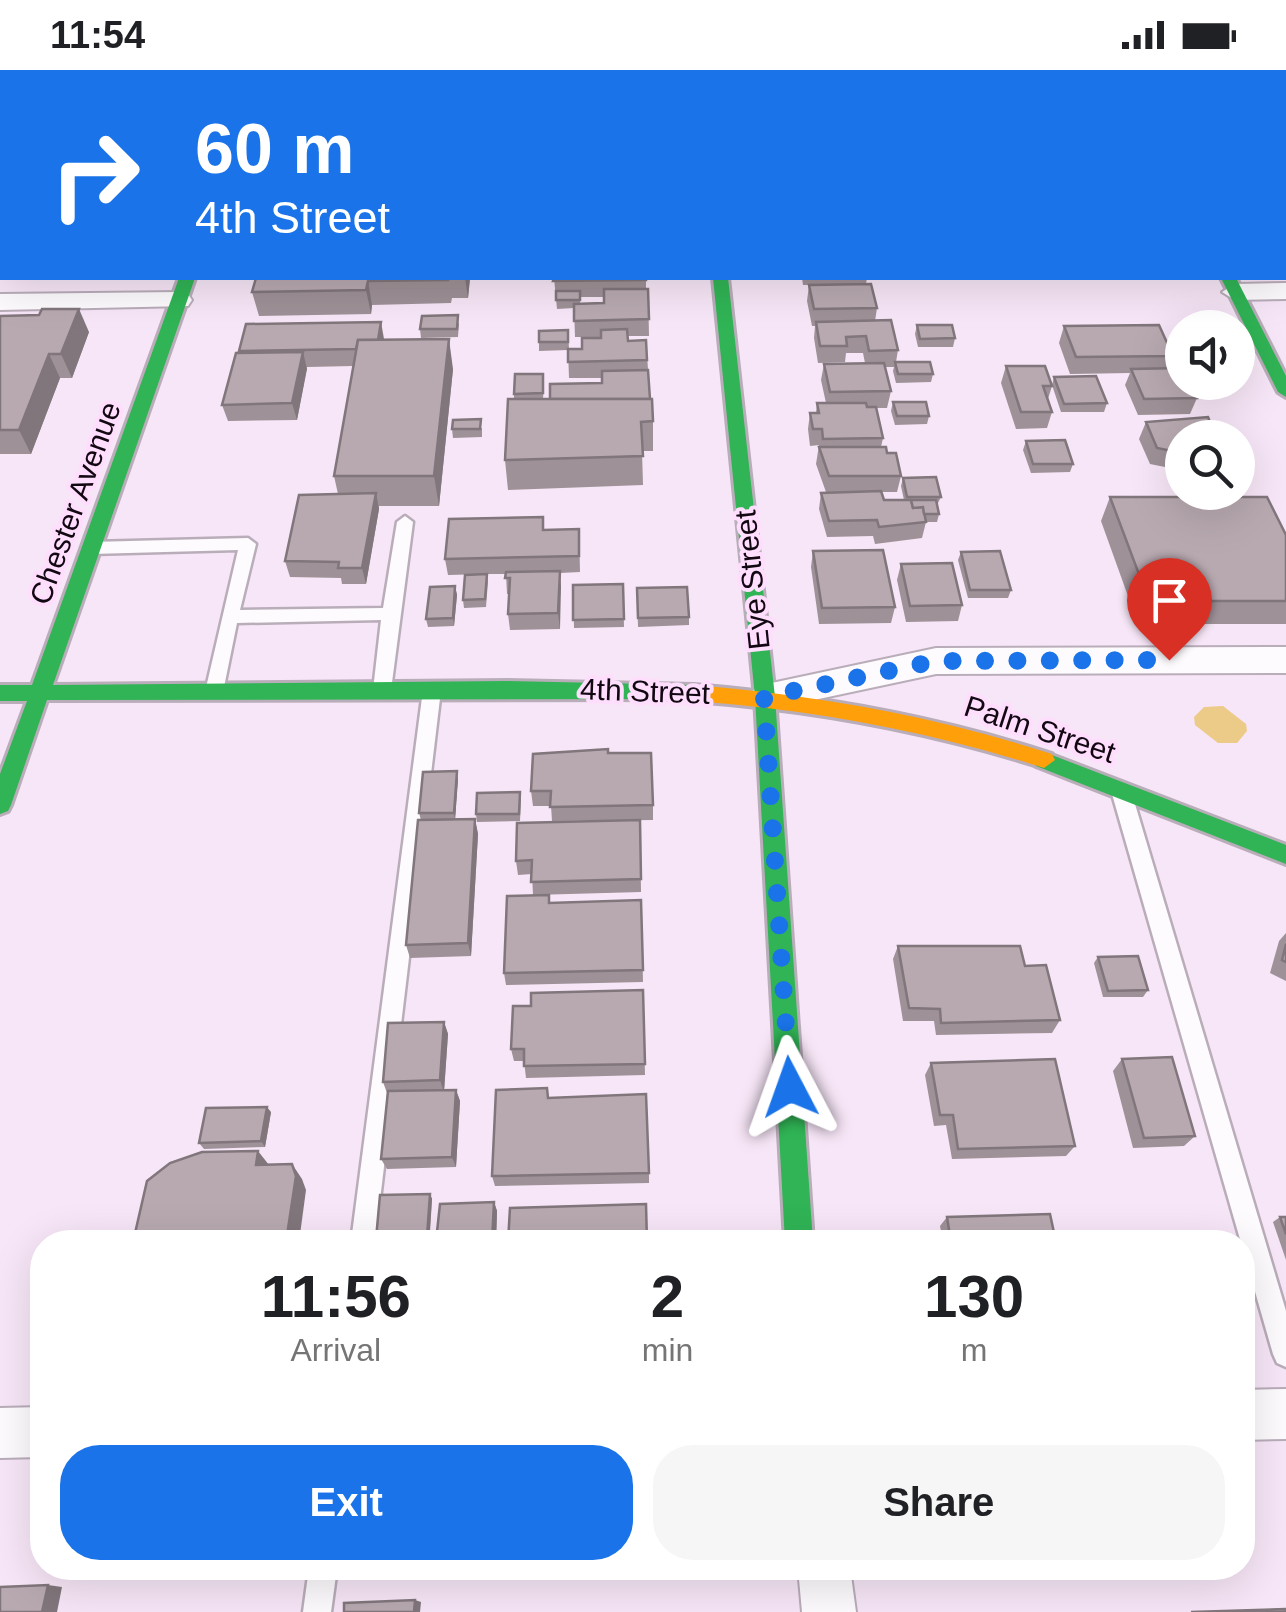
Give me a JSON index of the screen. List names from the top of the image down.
{
  "streets": {
    "street": [
      "Chester Avenue",
      "Eye Street",
      "4th Street",
      "Palm Street"
    ]
  },
  "crossings": [
    ["Chester Avenue", "4th Street"],
    ["Eye Street", "4th Street"],
    ["Eye Street", "Palm Street"],
    ["4th Street", "Palm Street"]
  ],
  "page": {
    "status": "11:54",
    "turn": ["60 m", "4th Street"],
    "eta": [
      "11:56",
      "Arrival",
      "2",
      "min",
      "130",
      "m"
    ],
    "buttons": ["Exit", "Share"]
  }
}
